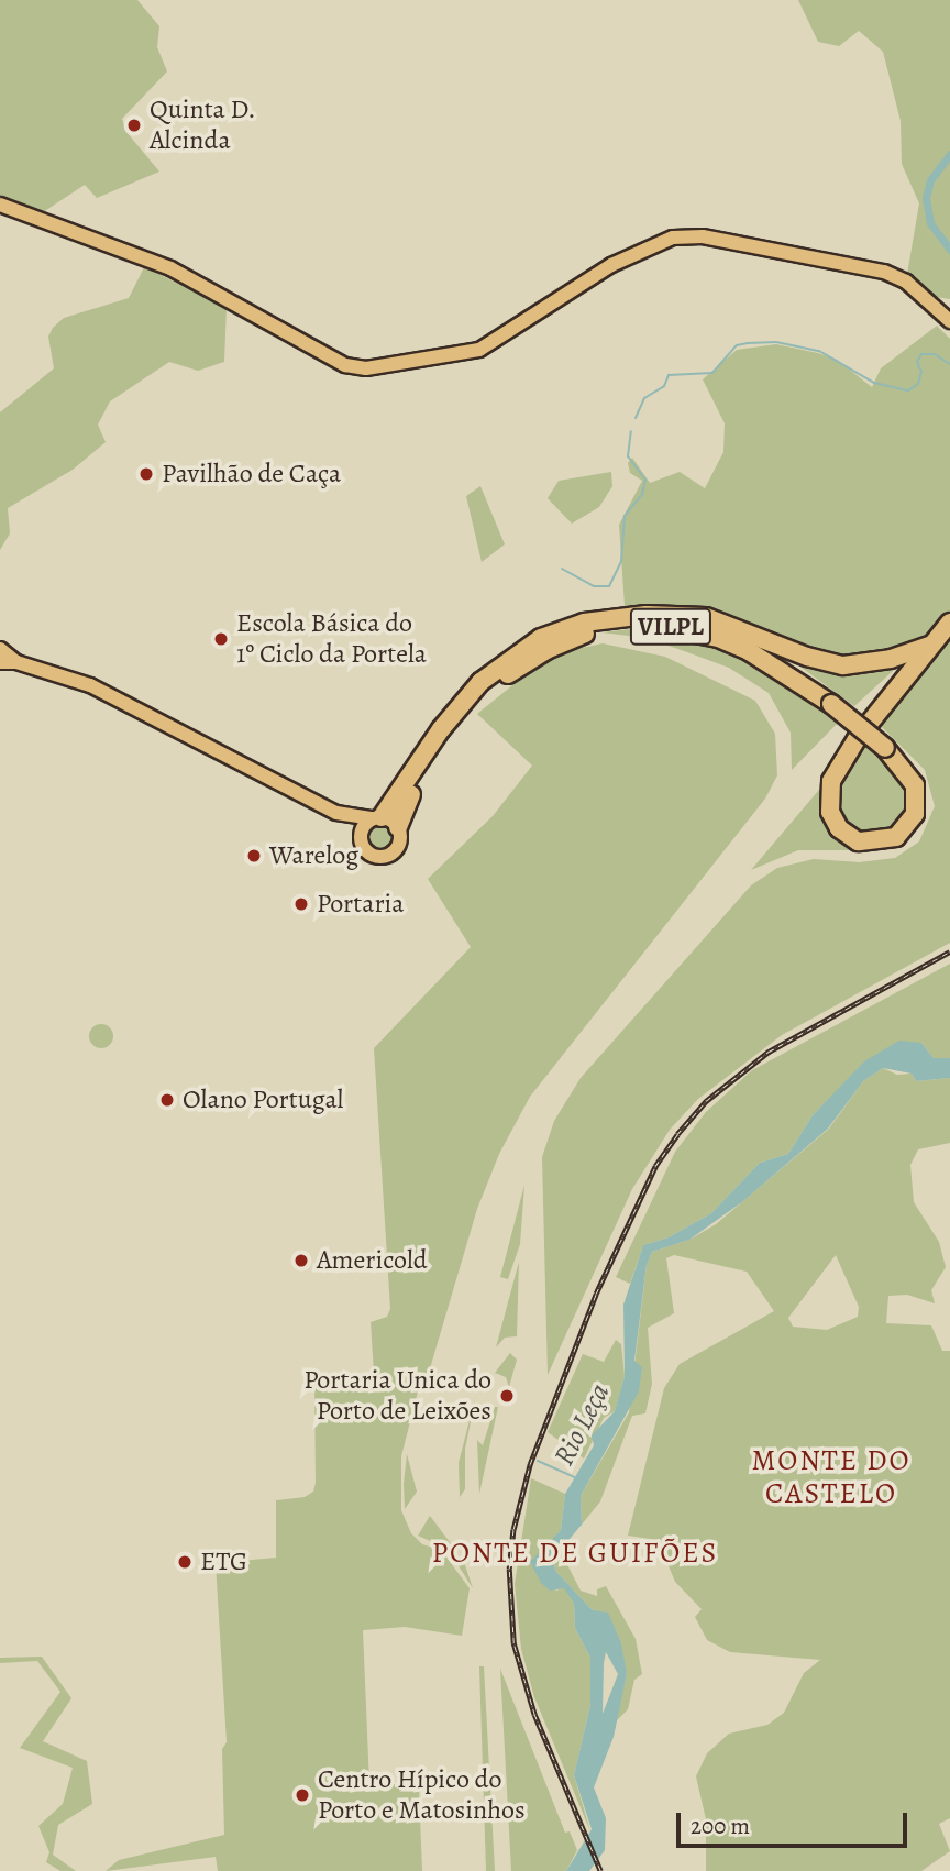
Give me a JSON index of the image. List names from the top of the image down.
{
  "streets": {
    "highway": ["VILPL"]
  },
  "districts": ["MONTE DO CASTELO", "PONTE DE GUIFÕES"],
  "water": ["Rio Leça"],
  "places": [
    "Quinta D. Alcinda",
    "Pavilhão de Caça",
    "Escola Básica do 1º Ciclo da Portela",
    "Warelog",
    "Portaria",
    "Olano Portugal",
    "Americold",
    "Portaria Unica do Porto de Leixões",
    "ETG",
    "Centro Hípico do Porto e Matosinhos"
  ],
  "scale_bar": "200 m"
}
